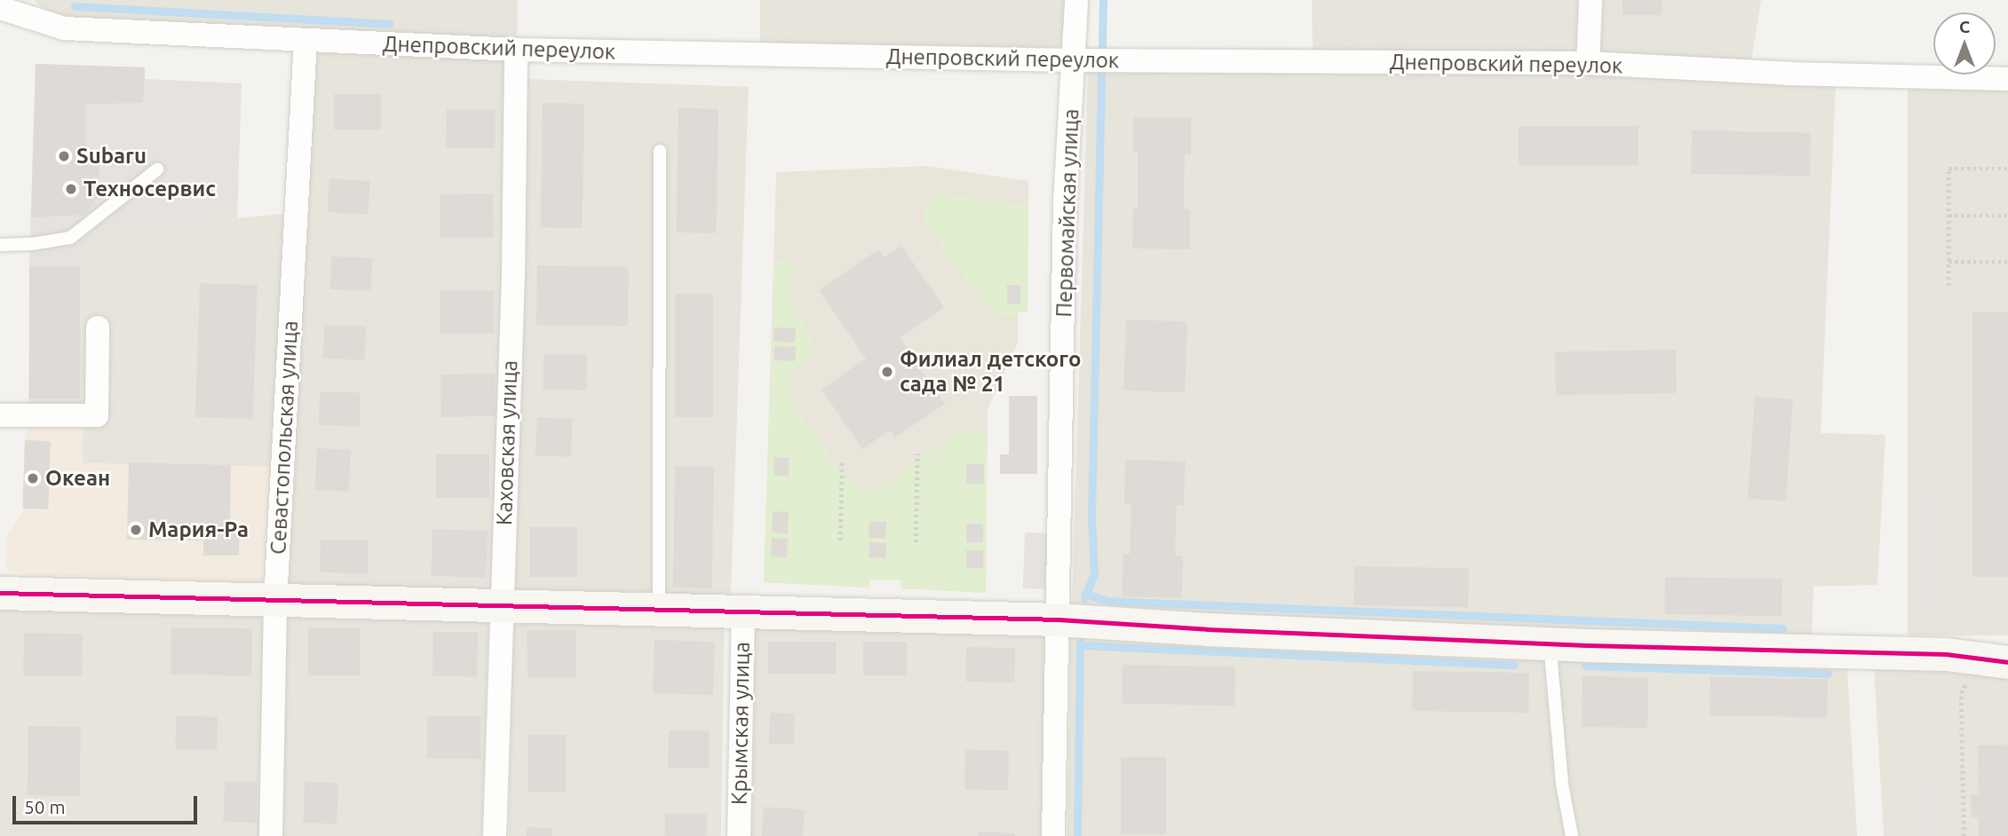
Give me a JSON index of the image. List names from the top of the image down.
{
  "streets": {
    "street": [
      "Днепровский переулок",
      "Первомайская улица",
      "Севастопольская улица",
      "Каховская улица",
      "Крымская улица"
    ]
  },
  "crossings": [
    ["Днепровский переулок", "Первомайская улица"],
    ["Днепровский переулок", "Севастопольская улица"],
    ["Днепровский переулок", "Каховская улица"]
  ],
  "places": [
    "Subaru",
    "Техносервис",
    "Филиал детского сада № 21",
    "Океан",
    "Мария-Ра"
  ],
  "scale_bar": "50 m",
  "north": "top"
}
